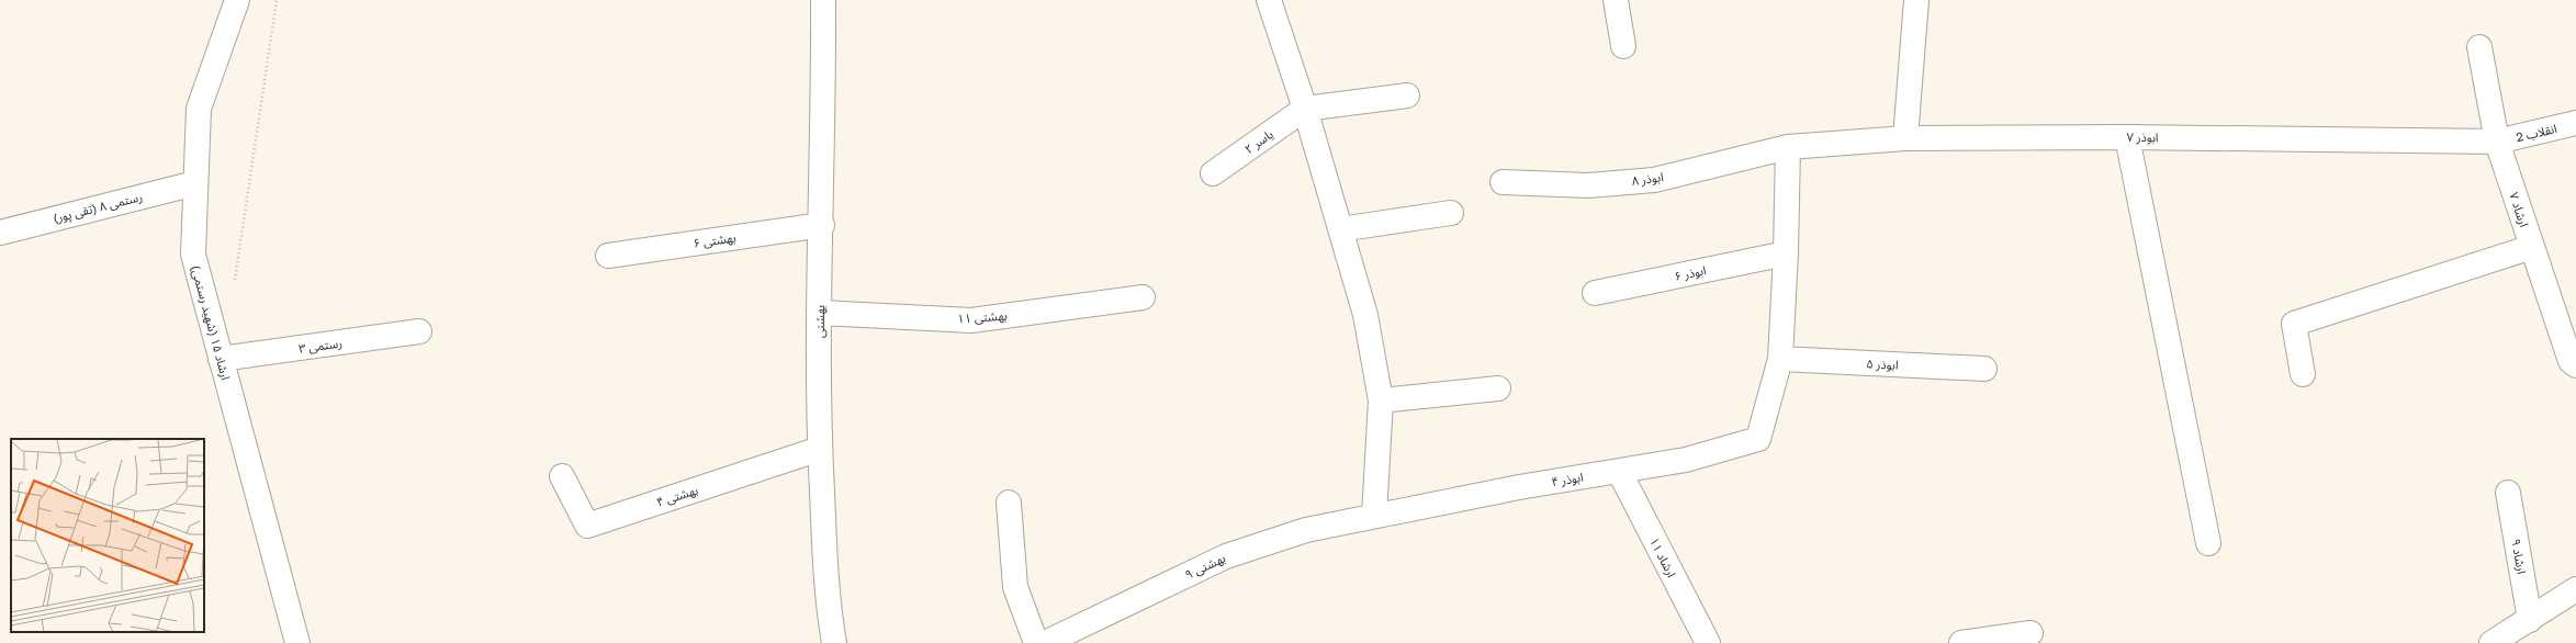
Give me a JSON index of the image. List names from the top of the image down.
{
  "streets": {
    "main road": [
      "انقلاب 2",
      "ابوذر ۷",
      "یاسر ۲",
      "ابوذر ۸",
      "رستمی ۸ (تقی پور)",
      "ارشاد ۷",
      "بهشتی ۶",
      "ابوذر ۶",
      "بهشتی ۱۱",
      "بهشتی",
      "ارشاد ۱۵ (شهید رستمی)",
      "رستمی ۳",
      "ابوذر ۵",
      "ابوذر ۴",
      "بهشتی ۴",
      "ارشاد ۹",
      "ارشاد ۱۱",
      "بهشتی ۹"
    ]
  },
  "crossings": [
    ["انقلاب 2", "ابوذر ۷"],
    ["انقلاب 2", "ارشاد ۷"],
    ["ابوذر ۷", "ابوذر ۸"],
    ["ابوذر ۷", "ارشاد ۷"],
    ["رستمی ۸ (تقی پور)", "ارشاد ۱۵ (شهید رستمی)"],
    ["بهشتی ۶", "بهشتی"],
    ["بهشتی ۱۱", "بهشتی"],
    ["بهشتی", "بهشتی ۴"],
    ["ارشاد ۱۵ (شهید رستمی)", "رستمی ۳"],
    ["ابوذر ۵", "ابوذر ۴"],
    ["ابوذر ۴", "ارشاد ۱۱"],
    ["ابوذر ۴", "بهشتی ۹"]
  ]
}
